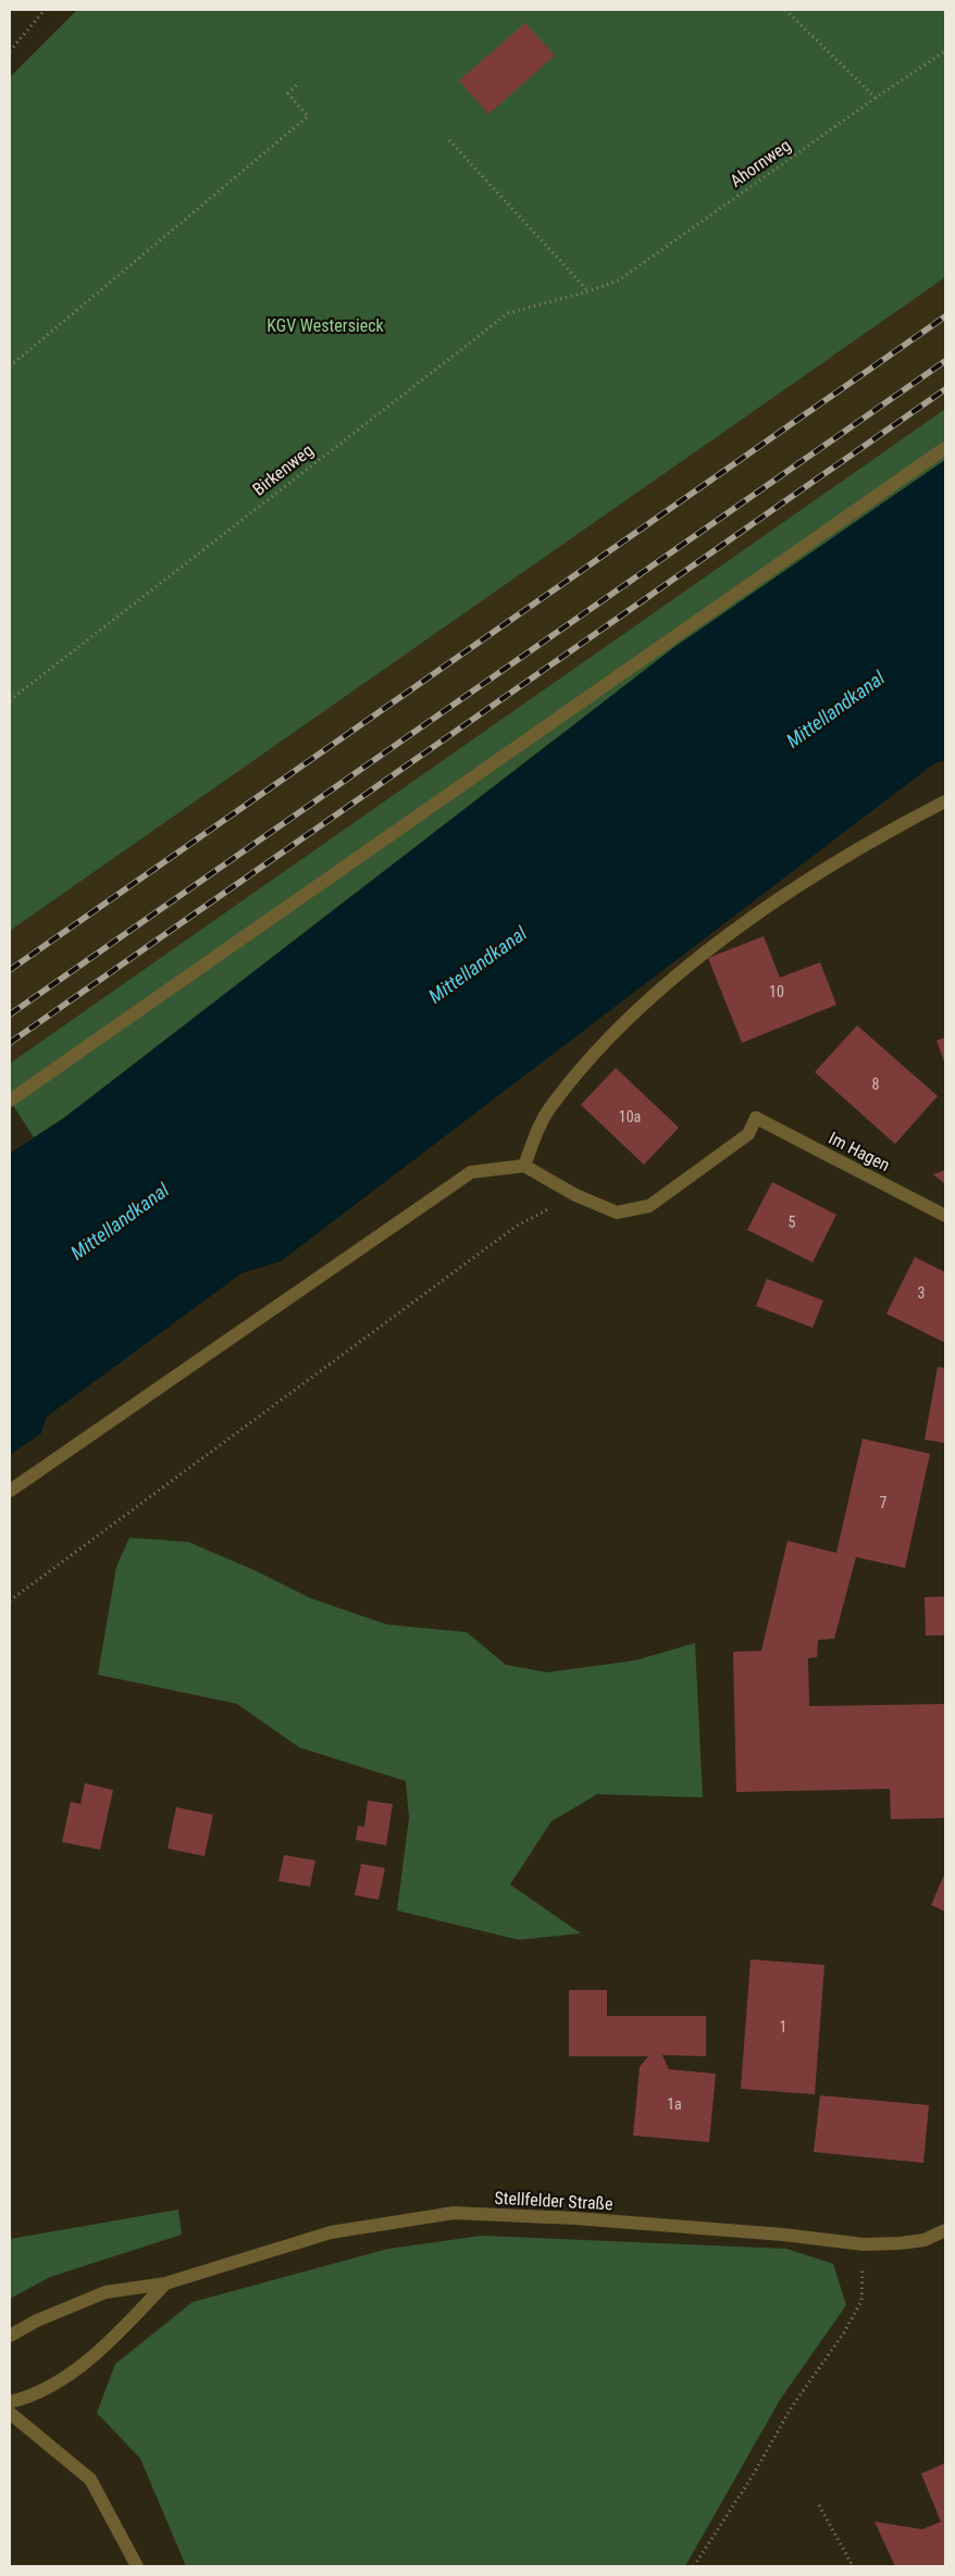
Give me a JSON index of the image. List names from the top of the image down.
{
  "streets": {
    "street": ["Im Hagen", "Stellfelder Straße"],
    "path": ["Ahornweg", "Birkenweg"]
  },
  "crossings": [
    ["Ahornweg", "Birkenweg"]
  ],
  "water": ["Mittellandkanal"],
  "parks": ["KGV Westersieck"],
  "house_numbers": [
    "10",
    "8",
    "10a",
    "5",
    "3",
    "7",
    "1",
    "1a"
  ]
}
